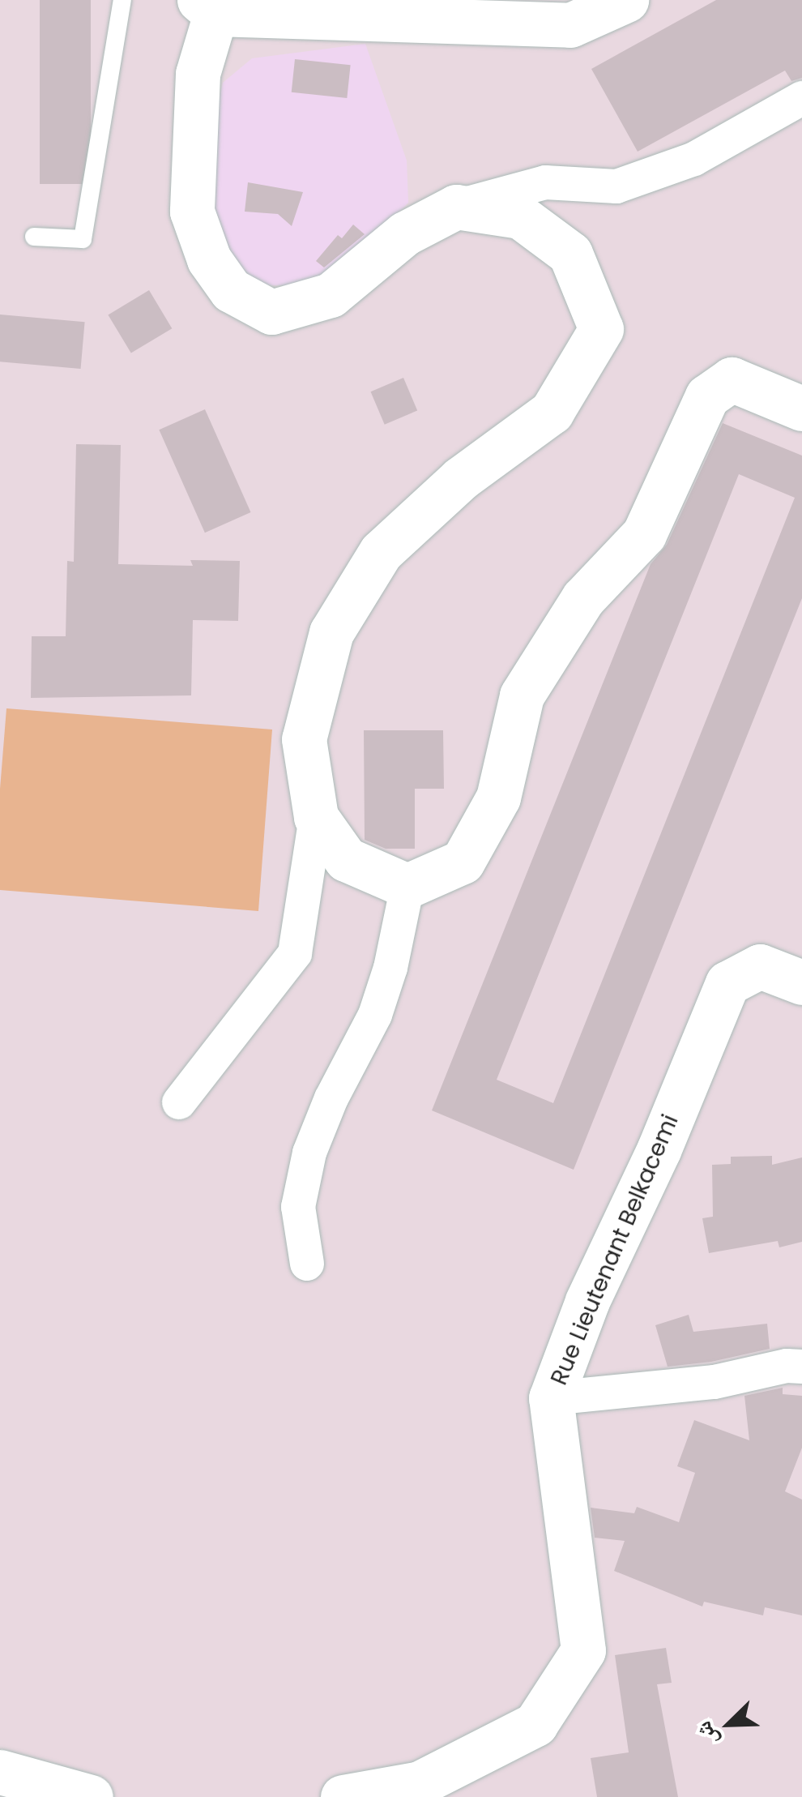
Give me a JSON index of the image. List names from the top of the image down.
{
  "streets": {
    "street": ["Rue Lieutenant Belkacemi"]
  },
  "north": "bottom left"
}
